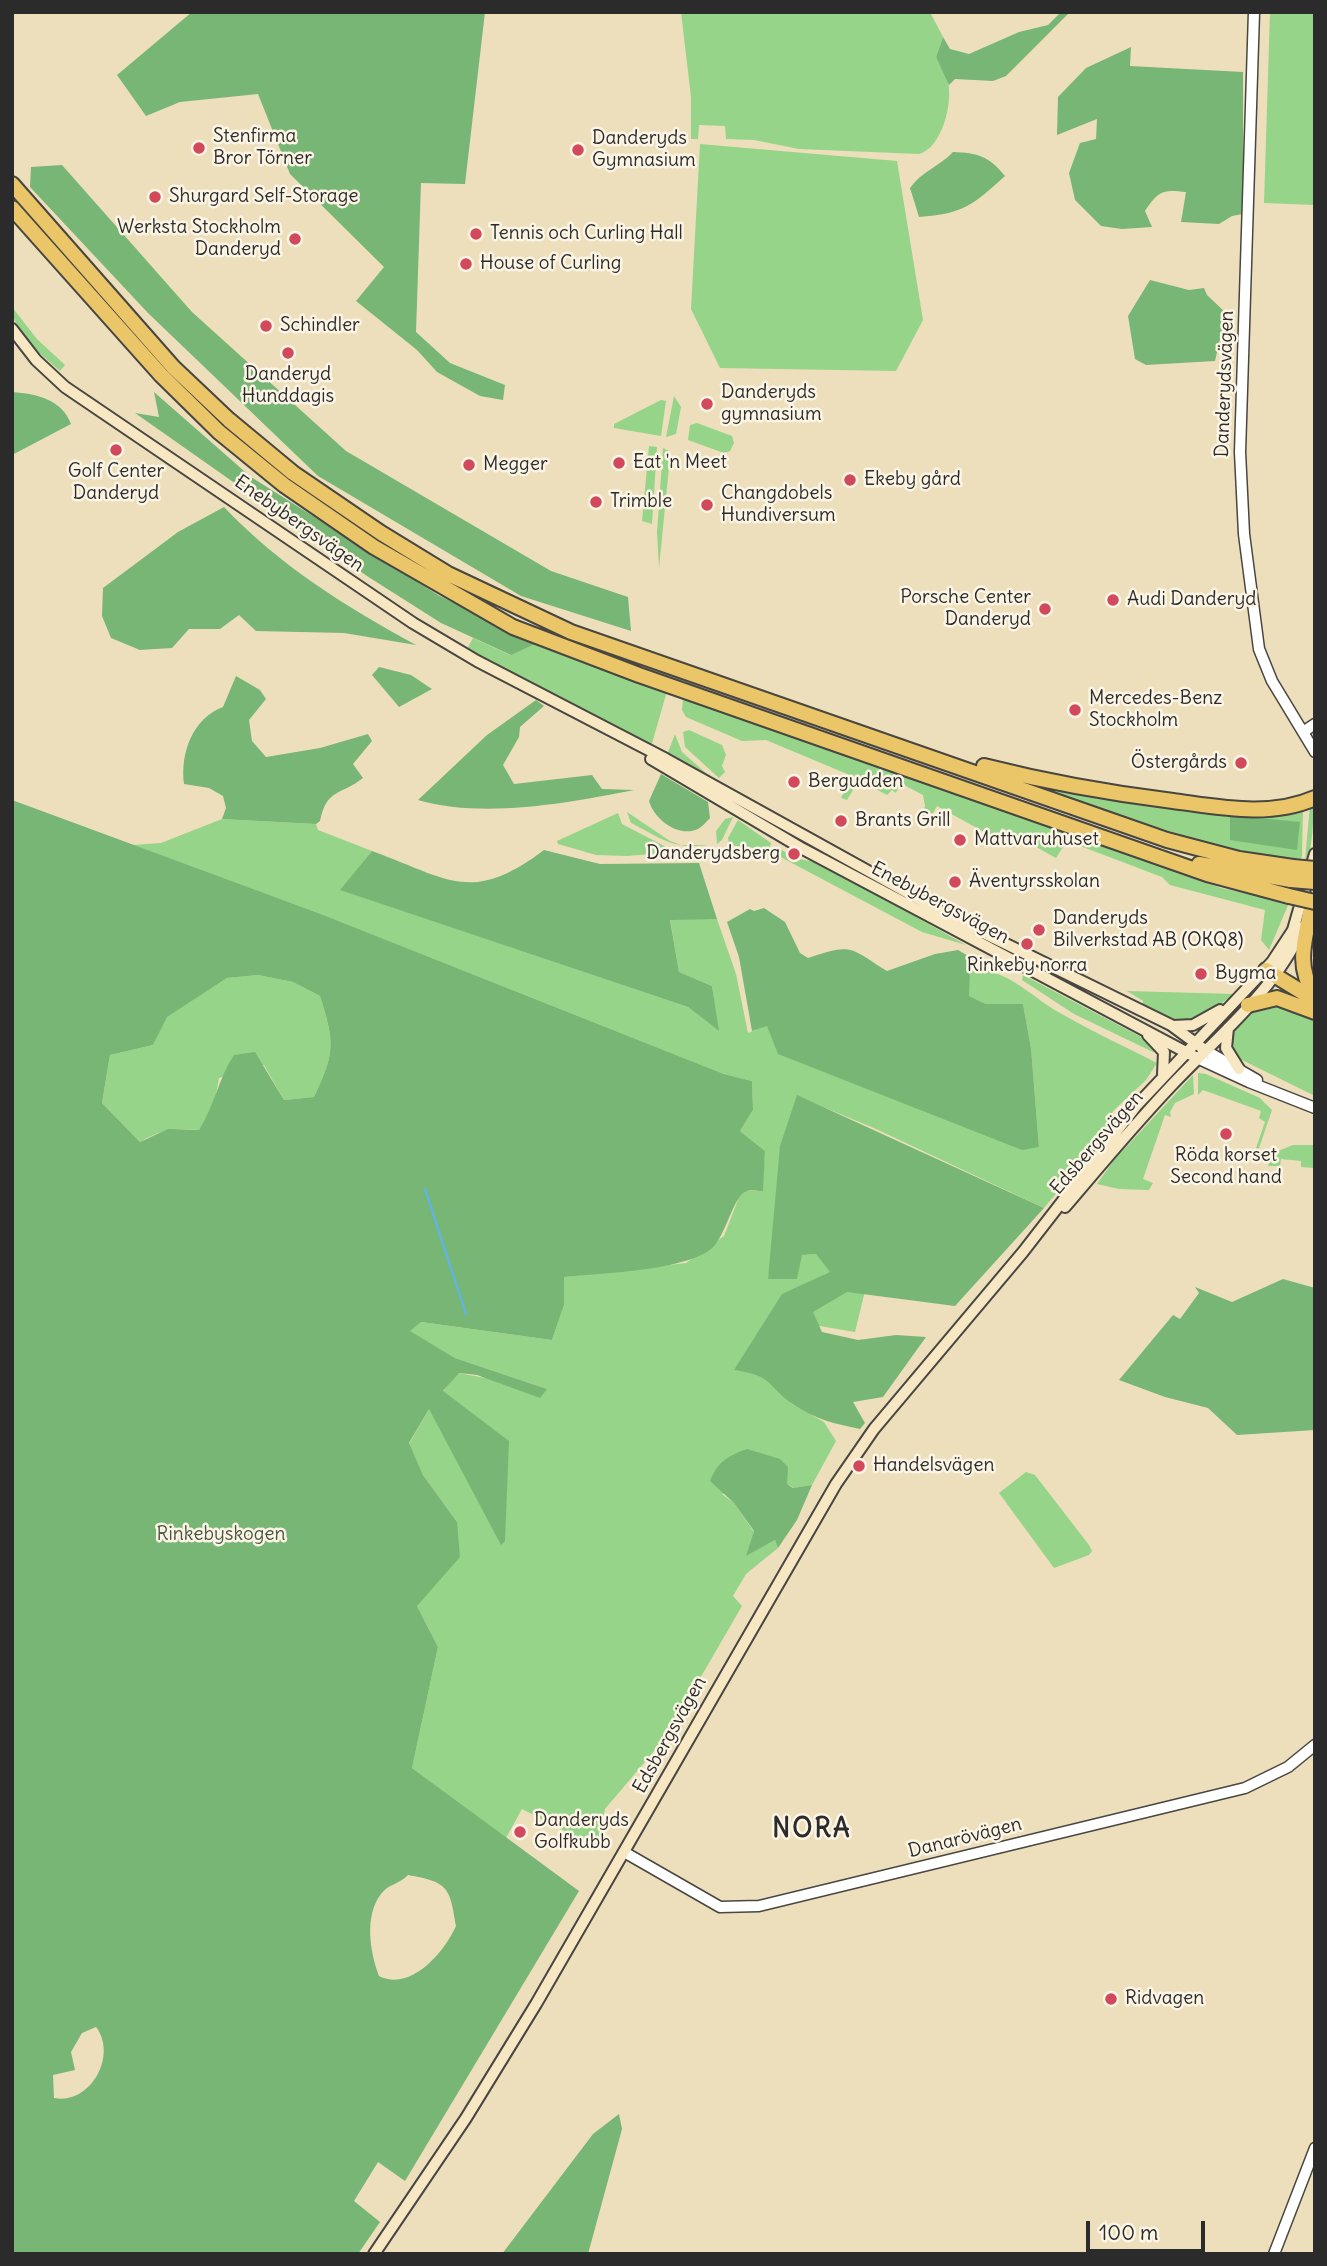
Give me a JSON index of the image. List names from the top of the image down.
{
  "streets": {
    "main road": ["Enebybergsvägen", "Edsbergsvägen"],
    "street": ["Danderydsvägen", "Danarövägen"]
  },
  "crossings": [
    ["Enebybergsvägen", "Edsbergsvägen"],
    ["Edsbergsvägen", "Danarövägen"]
  ],
  "districts": ["NORA"],
  "parks": ["Rinkebyskogen"],
  "places": [
    "Stenfirma Bror Törner",
    "Danderyds Gymnasium",
    "Shurgard Self-Storage",
    "Tennis och Curling Hall",
    "Werksta Stockholm Danderyd",
    "House of Curling",
    "Schindler",
    "Danderyd Hunddagis",
    "Danderyds gymnasium",
    "Golf Center Danderyd",
    "Eat 'n Meet",
    "Megger",
    "Ekeby gård",
    "Trimble",
    "Changdobels Hundiversum",
    "Audi Danderyd",
    "Porsche Center Danderyd",
    "Mercedes-Benz Stockholm",
    "Östergårds",
    "Bergudden",
    "Brants Grill",
    "Mattvaruhuset",
    "Danderydsberg",
    "Äventyrsskolan",
    "Danderyds Bilverkstad AB (OKQ8)",
    "Rinkeby norra",
    "Bygma",
    "Röda korset Second hand",
    "Handelsvägen",
    "Danderyds Golfkubb",
    "Ridvagen"
  ],
  "scale_bar": "100 m"
}
